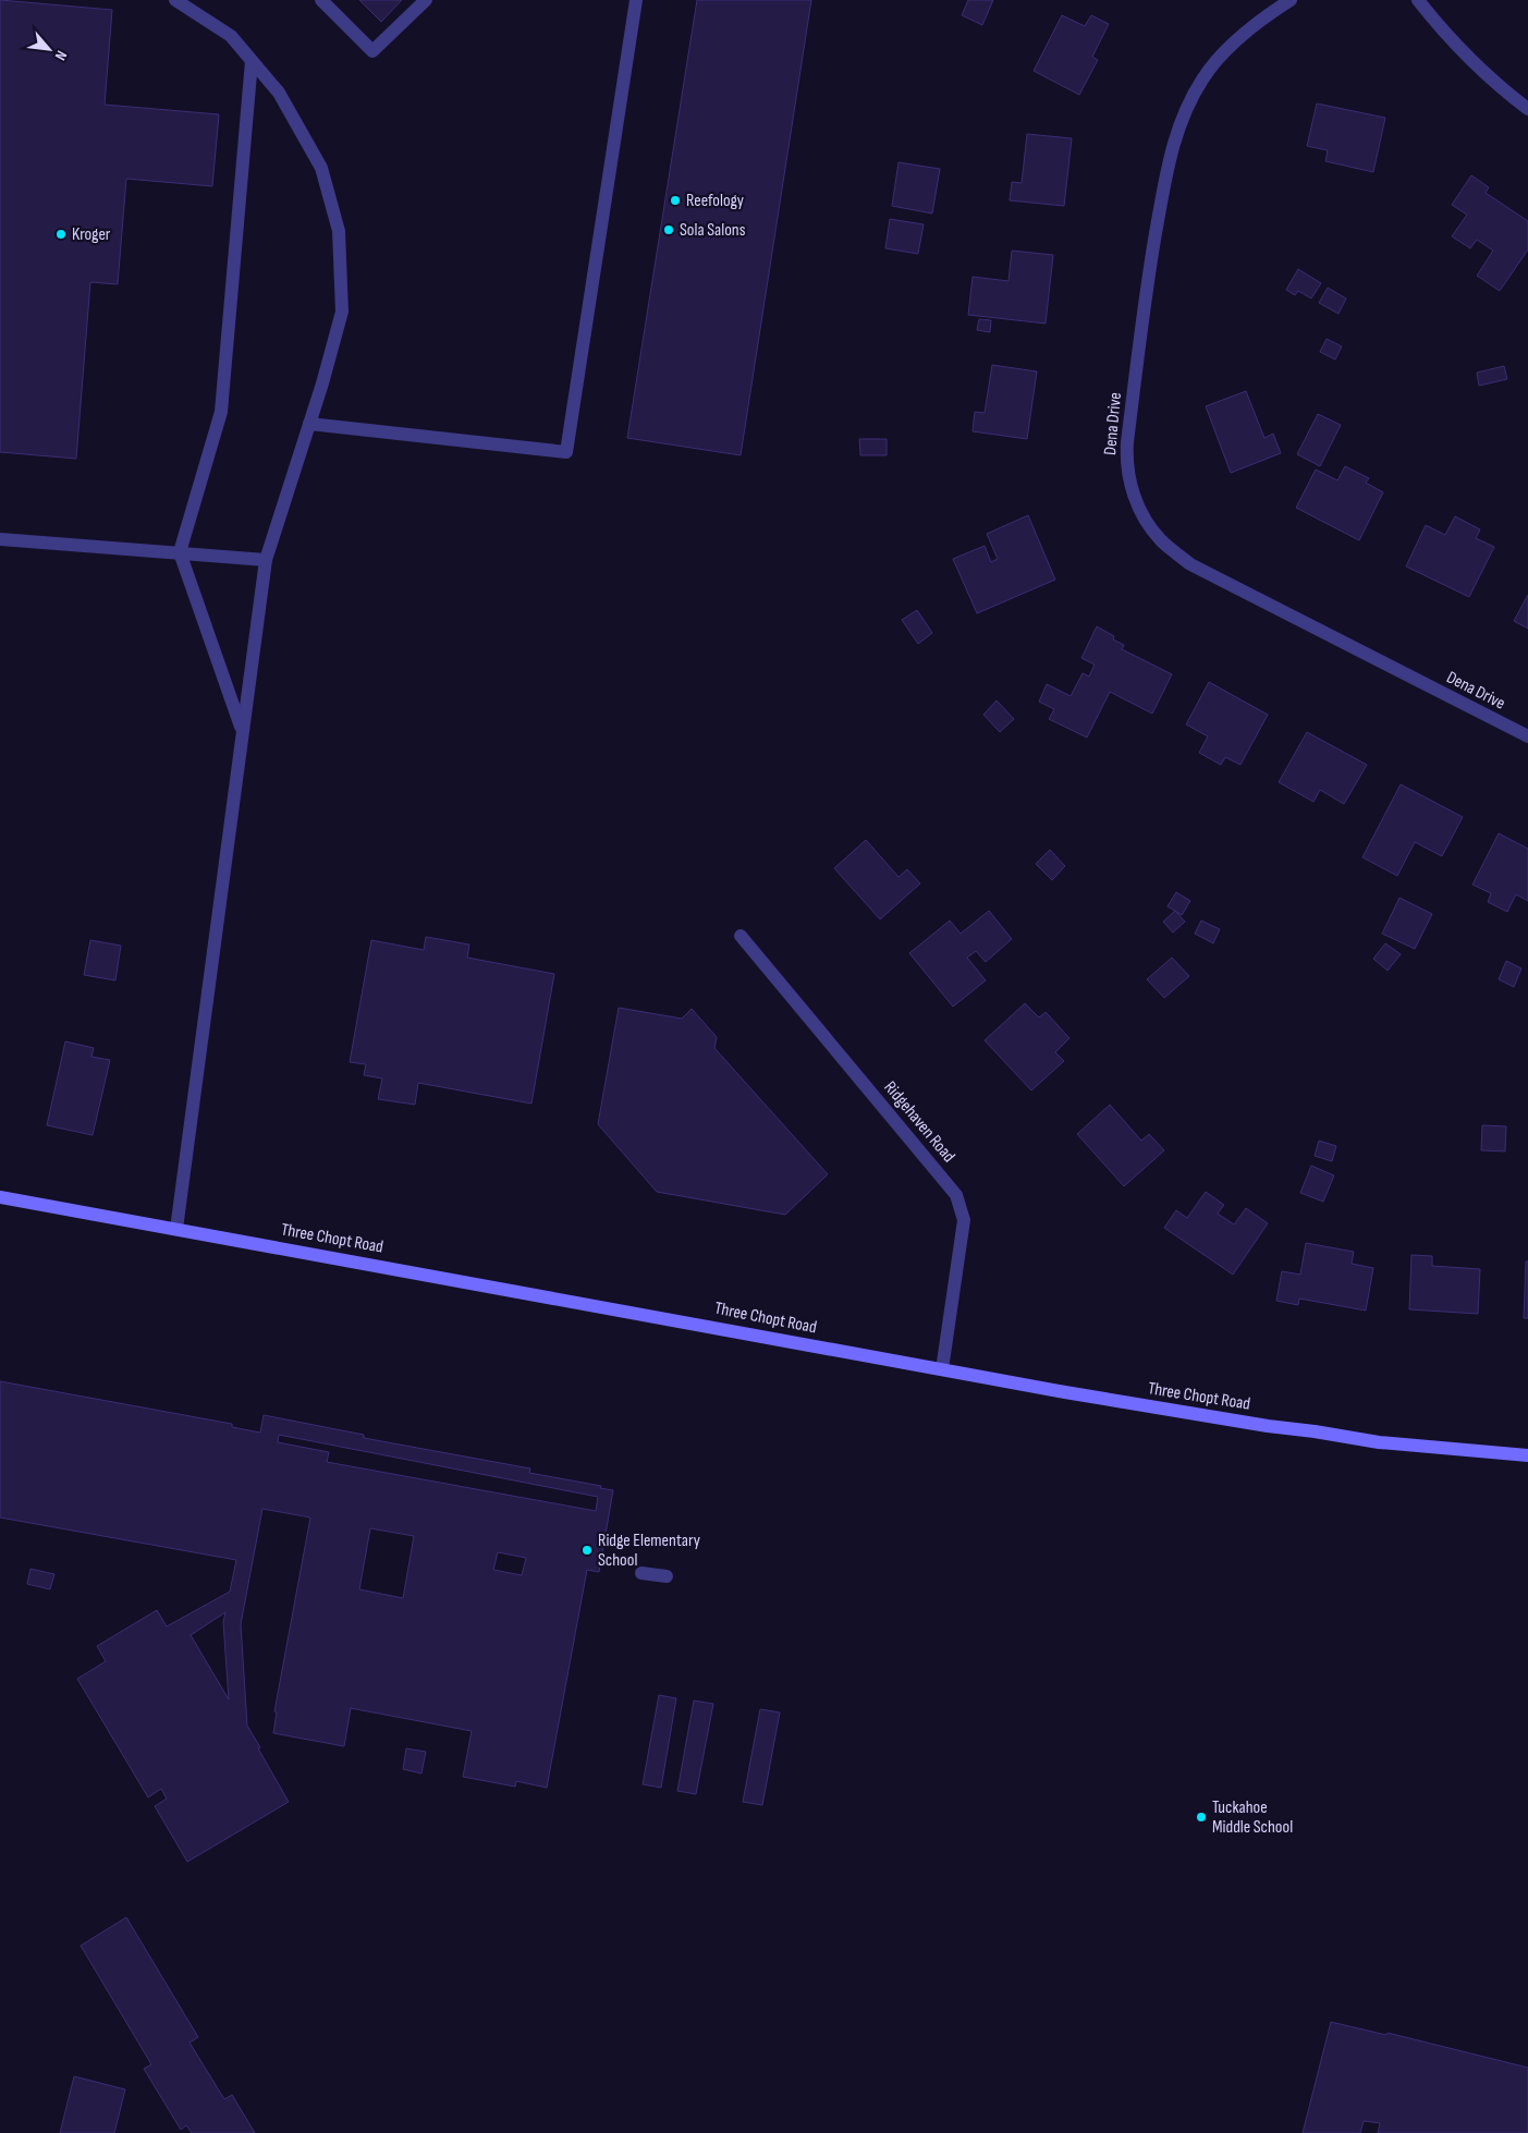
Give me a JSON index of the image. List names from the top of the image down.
{
  "streets": {
    "main road": ["Three Chopt Road"],
    "street": ["Dena Drive", "Ridgehaven Road"]
  },
  "crossings": [
    ["Ridgehaven Road", "Three Chopt Road"]
  ],
  "places": [
    "Reefology",
    "Sola Salons",
    "Kroger",
    "Ridge Elementary School",
    "Tuckahoe Middle School"
  ],
  "north": "bottom right"
}
